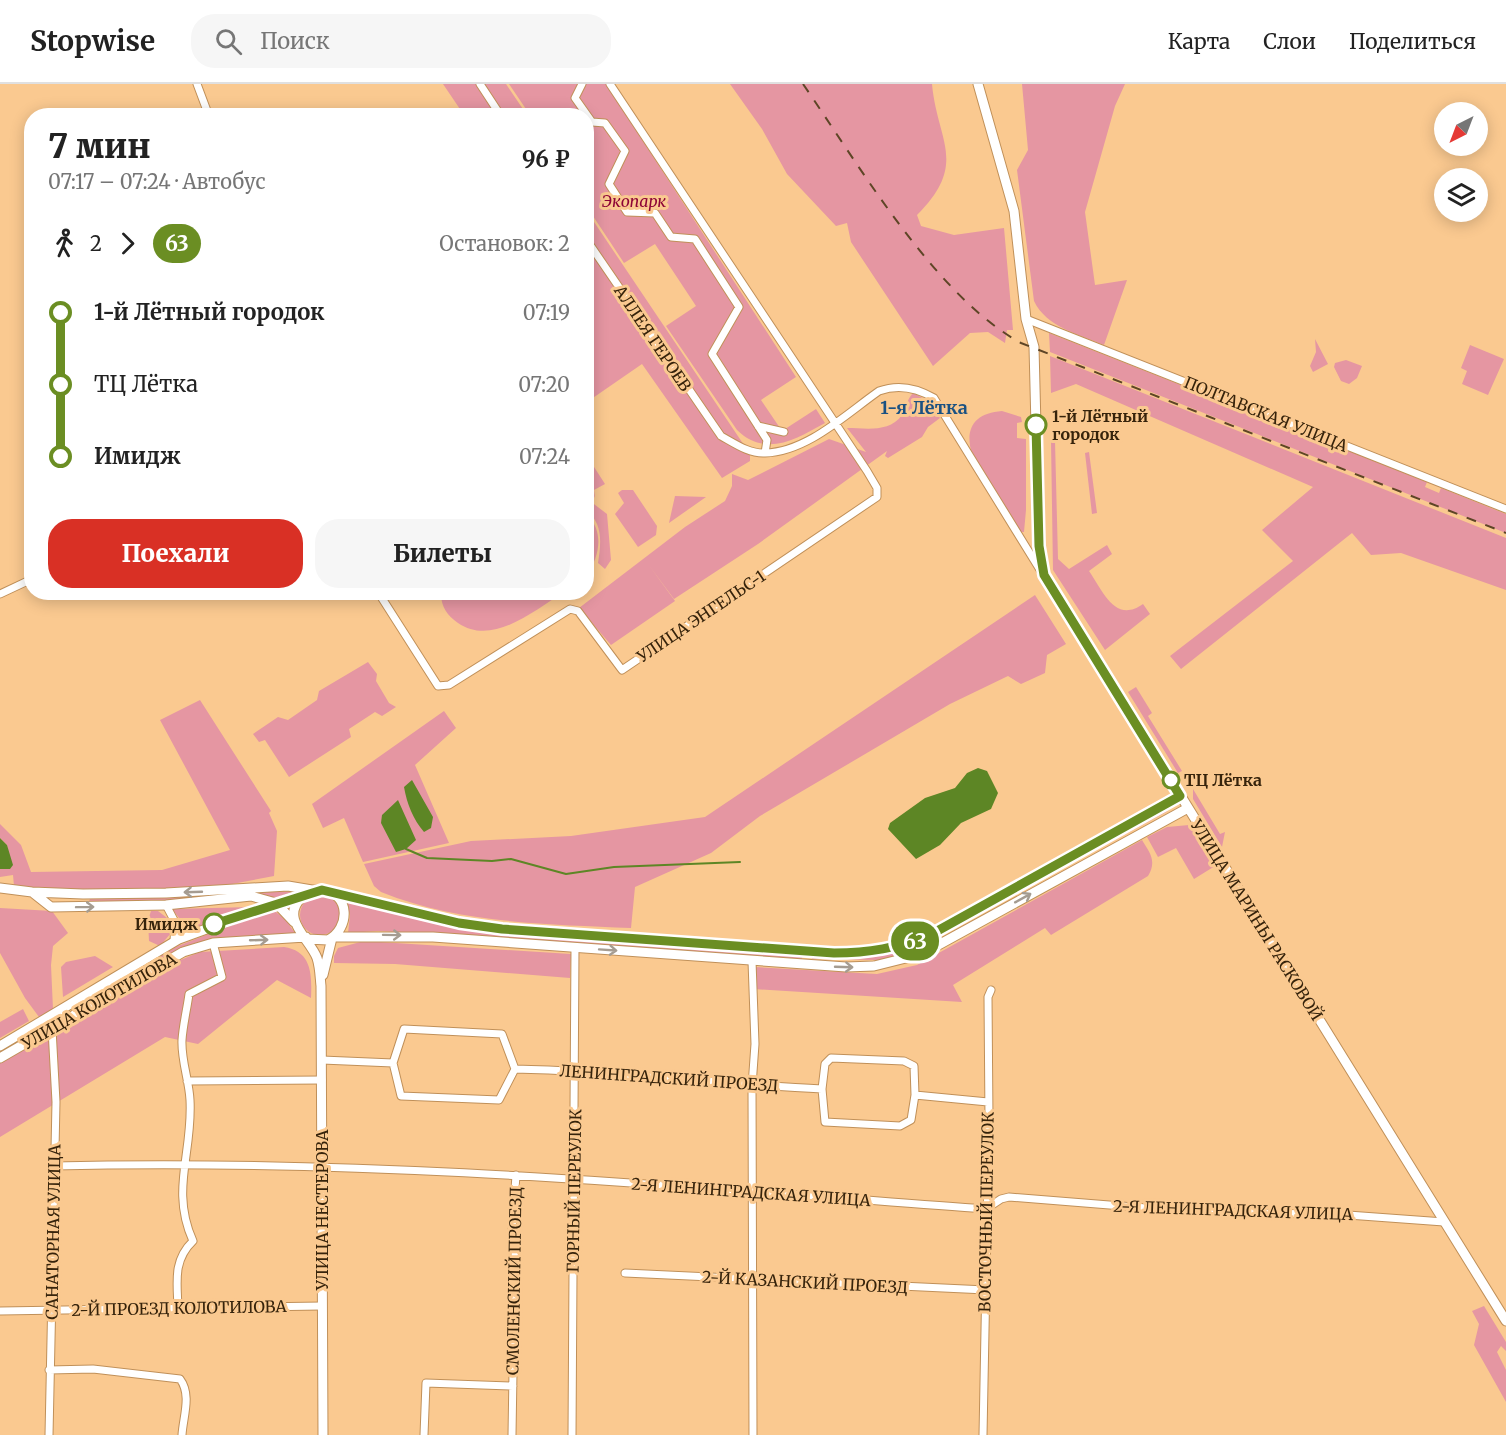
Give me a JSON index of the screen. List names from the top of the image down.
{
  "streets": {
    "main road": ["УЛИЦА МАРИНЫ РАСКОВОЙ", "УЛИЦА КОЛОТИЛОВА", "УЛИЦА НЕСТЕРОВА"],
    "street": [
      "АЛЛЕЯ ГЕРОЕВ",
      "ПОЛТАВСКАЯ УЛИЦА",
      "УЛИЦА ЭНГЕЛЬС-1",
      "ЛЕНИНГРАДСКИЙ ПРОЕЗД",
      "ГОРНЫЙ ПЕРЕУЛОК",
      "2-Я ЛЕНИНГРАДСКАЯ УЛИЦА",
      "ВОСТОЧНЫЙ ПЕРЕУЛОК",
      "САНАТОРНАЯ УЛИЦА",
      "СМОЛЕНСКИЙ ПРОЕЗД",
      "2-Й КАЗАНСКИЙ ПРОЕЗД",
      "2-Й ПРОЕЗД КОЛОТИЛОВА"
    ]
  },
  "crossings": [
    ["ПОЛТАВСКАЯ УЛИЦА", "УЛИЦА МАРИНЫ РАСКОВОЙ"],
    ["УЛИЦА МАРИНЫ РАСКОВОЙ", "УЛИЦА КОЛОТИЛОВА"],
    ["УЛИЦА МАРИНЫ РАСКОВОЙ", "2-Я ЛЕНИНГРАДСКАЯ УЛИЦА"],
    ["УЛИЦА КОЛОТИЛОВА", "ГОРНЫЙ ПЕРЕУЛОК"],
    ["УЛИЦА КОЛОТИЛОВА", "УЛИЦА НЕСТЕРОВА"],
    ["УЛИЦА КОЛОТИЛОВА", "САНАТОРНАЯ УЛИЦА"],
    ["ЛЕНИНГРАДСКИЙ ПРОЕЗД", "ГОРНЫЙ ПЕРЕУЛОК"],
    ["ГОРНЫЙ ПЕРЕУЛОК", "2-Я ЛЕНИНГРАДСКАЯ УЛИЦА"],
    ["2-Я ЛЕНИНГРАДСКАЯ УЛИЦА", "УЛИЦА НЕСТЕРОВА"],
    ["2-Я ЛЕНИНГРАДСКАЯ УЛИЦА", "ВОСТОЧНЫЙ ПЕРЕУЛОК"],
    ["2-Я ЛЕНИНГРАДСКАЯ УЛИЦА", "САНАТОРНАЯ УЛИЦА"],
    ["2-Я ЛЕНИНГРАДСКАЯ УЛИЦА", "СМОЛЕНСКИЙ ПРОЕЗД"],
    ["УЛИЦА НЕСТЕРОВА", "2-Й ПРОЕЗД КОЛОТИЛОВА"],
    ["ВОСТОЧНЫЙ ПЕРЕУЛОК", "2-Й КАЗАНСКИЙ ПРОЕЗД"],
    ["САНАТОРНАЯ УЛИЦА", "2-Й ПРОЕЗД КОЛОТИЛОВА"]
  ],
  "districts": ["1-я Лётка"],
  "parks": ["Экопарк"],
  "places": ["1-й Лётный городок", "ТЦ Лётка", "Имидж"],
  "lines": ["bus line 63"],
  "north": "bottom left",
  "page": {
    "header": "Stopwise",
    "search": "Поиск",
    "nav": ["Карта", "Слои", "Поделиться"],
    "on_map": "63",
    "heading": ["7 мин", "07:17 – 07:24 · Автобус", "96 ₽"],
    "legs": ["2", "63", "Остановок: 2"],
    "list": [
      {
        "name": "1-й Лётный городок",
        "value": "07:19"
      },
      {
        "name": "ТЦ Лётка",
        "value": "07:20"
      },
      {
        "name": "Имидж",
        "value": "07:24"
      }
    ],
    "buttons": ["Поехали", "Билеты"]
  }
}
